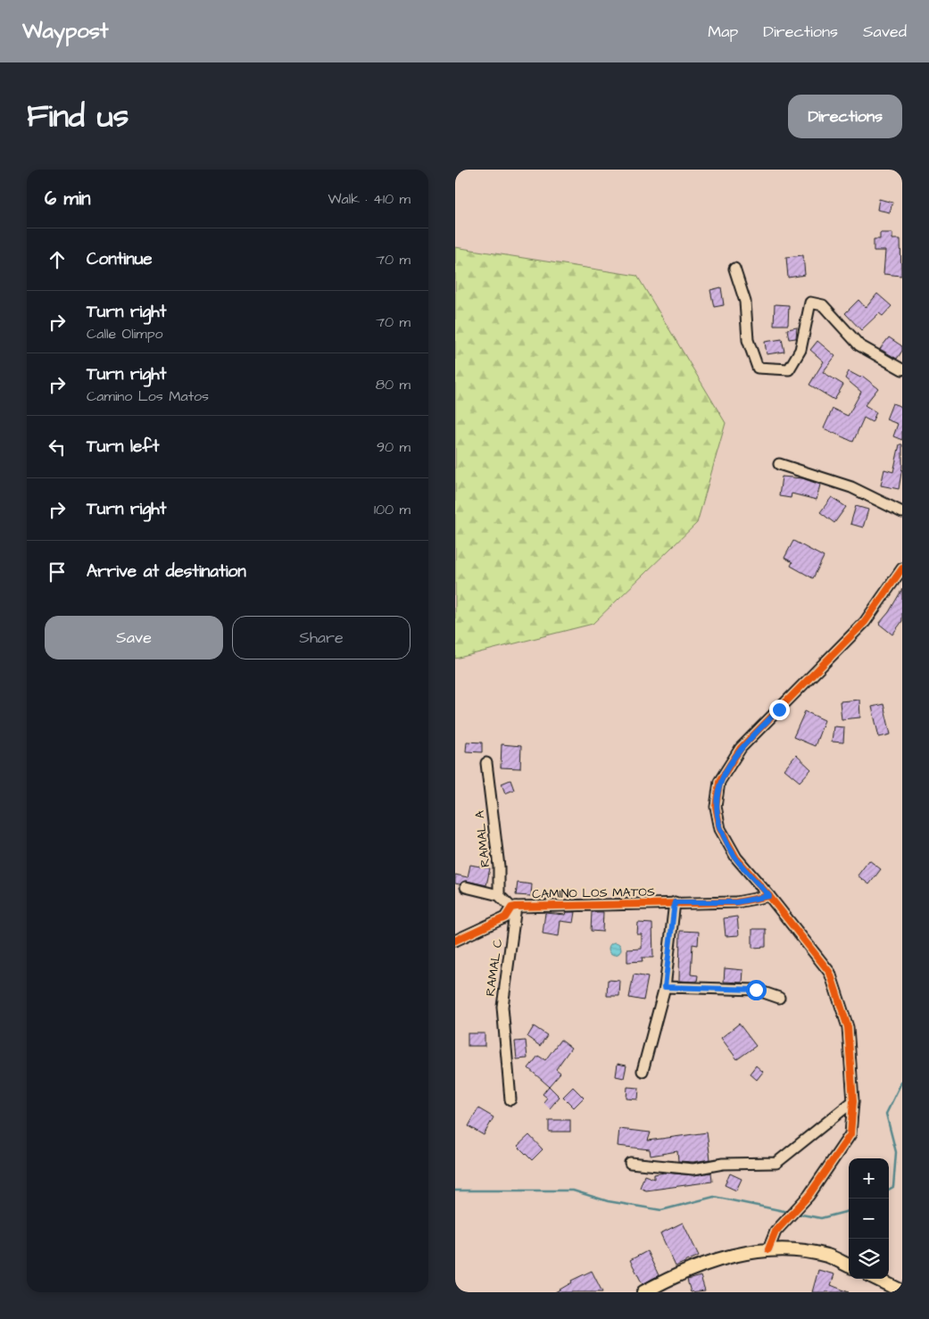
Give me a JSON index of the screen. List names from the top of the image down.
{
  "streets": {
    "street": ["RAMAL A", "CAMINO LOS MATOS", "RAMAL C"]
  },
  "crossings": [
    ["CAMINO LOS MATOS", "RAMAL C"]
  ],
  "page": {
    "header": "Waypost",
    "nav": ["Map", "Directions", "Saved"],
    "title": "Find us",
    "buttons": [
      "Directions",
      ["Save", "Share"]
    ],
    "heading": ["6 min", "Walk · 410 m"],
    "list": [
      ["Continue", "70 m"],
      ["Turn right", "Calle Olimpo", "70 m"],
      ["Turn right", "Camino Los Matos", "80 m"],
      ["Turn left", "90 m"],
      ["Turn right", "100 m"],
      "Arrive at destination"
    ],
    "map_buttons": ["+", "−"]
  }
}
